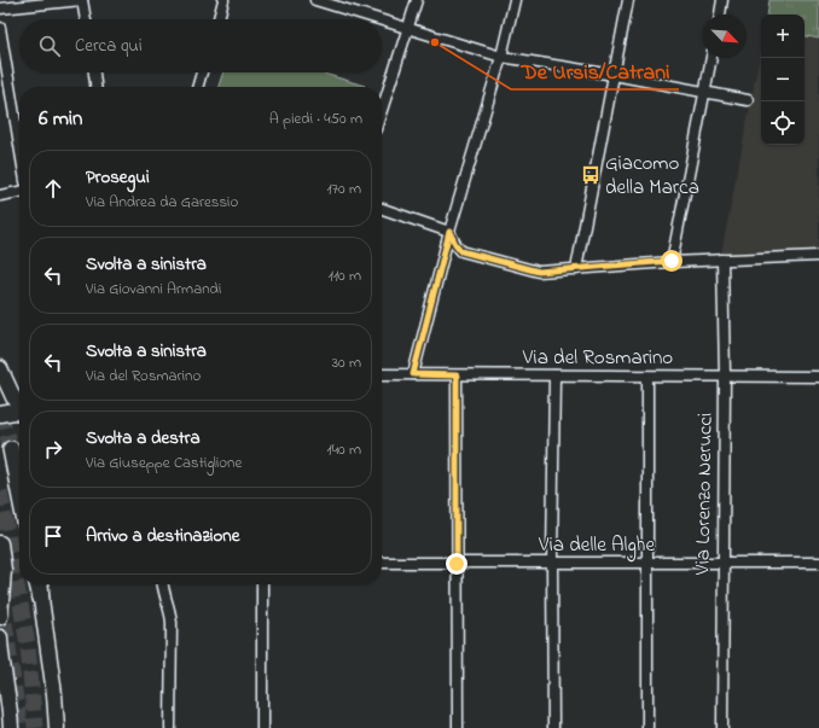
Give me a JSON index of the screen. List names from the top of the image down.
{
  "streets": {
    "street": ["Via del Rosmarino", "Via Lorenzo Nerucci", "Via delle Alghe"]
  },
  "crossings": [
    ["Via del Rosmarino", "Via Lorenzo Nerucci"],
    ["Via Lorenzo Nerucci", "Via delle Alghe"]
  ],
  "places": {
    "other": ["De Ursis/Catrani"],
    "bus stop": ["Giacomo della Marca"]
  },
  "north": "bottom right",
  "page": {
    "map_buttons": ["+", "−"],
    "search": "Cerca qui",
    "heading": ["6 min", "A piedi · 450 m"],
    "list": [
      ["Prosegui", "Via Andrea da Garessio", "170 m"],
      ["Svolta a sinistra", "Via Giovanni Armandi", "110 m"],
      ["Svolta a sinistra", "Via del Rosmarino", "30 m"],
      ["Svolta a destra", "Via Giuseppe Castiglione", "140 m"],
      "Arrivo a destinazione"
    ]
  }
}
